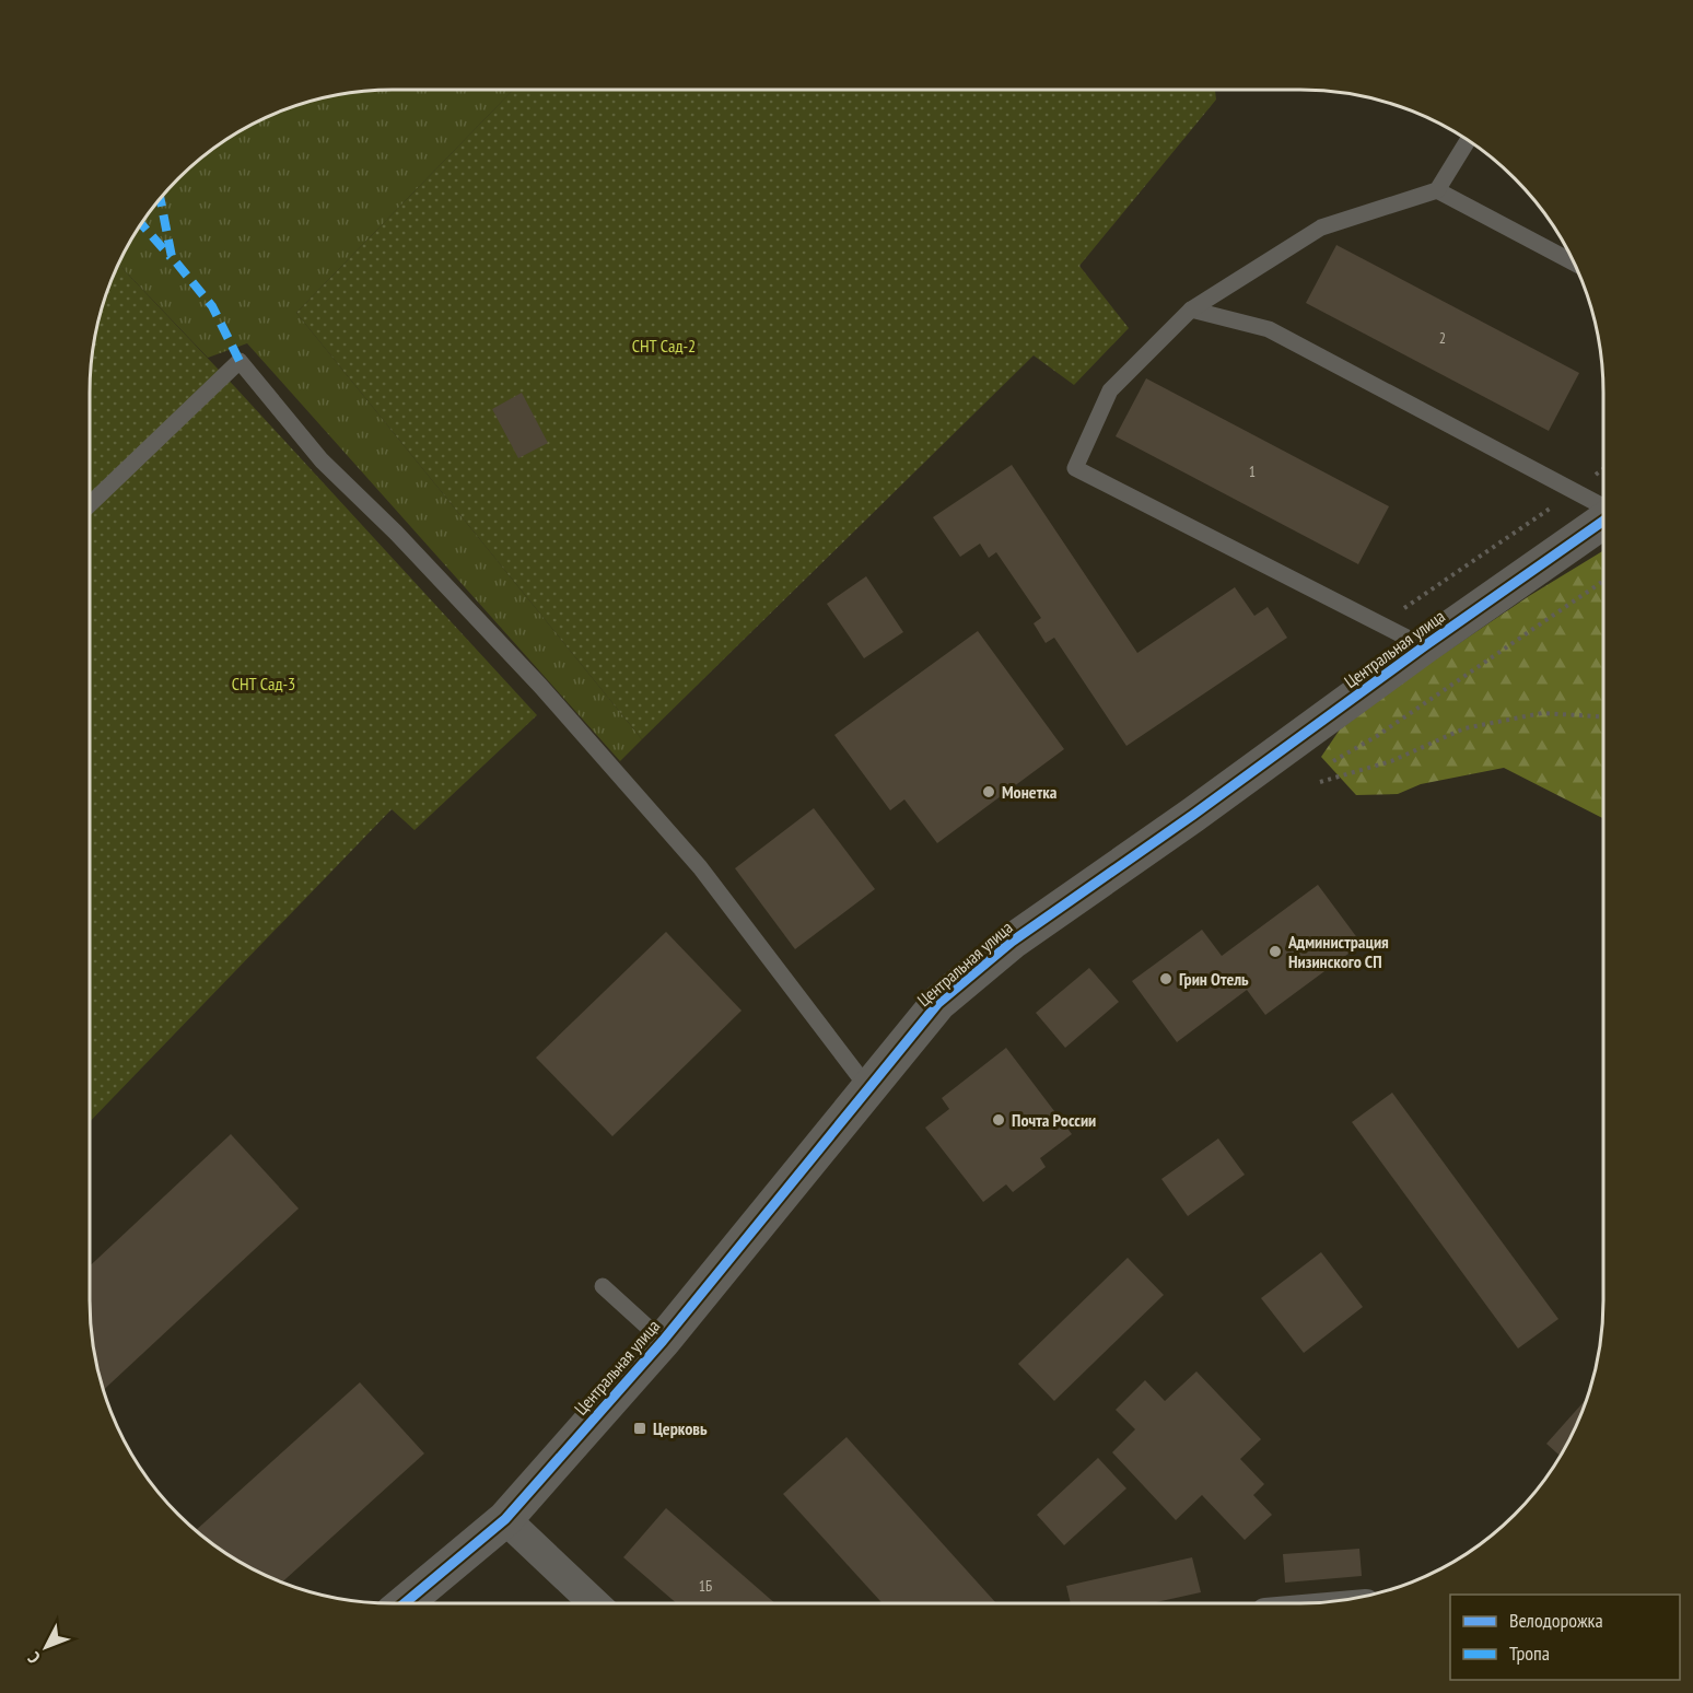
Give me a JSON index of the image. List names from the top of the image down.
{
  "streets": {
    "street": ["Центральная улица"]
  },
  "parks": ["СНТ Сад-2", "СНТ Сад-3"],
  "places": {
    "other": [
      "Монетка",
      "Администрация Низинского СП",
      "Грин Отель",
      "Почта России"
    ],
    "transit": ["Церковь"]
  },
  "house_numbers": ["2", "1", "1Б"],
  "legend": ["Велодорожка", "Тропа"],
  "north": "bottom left"
}
